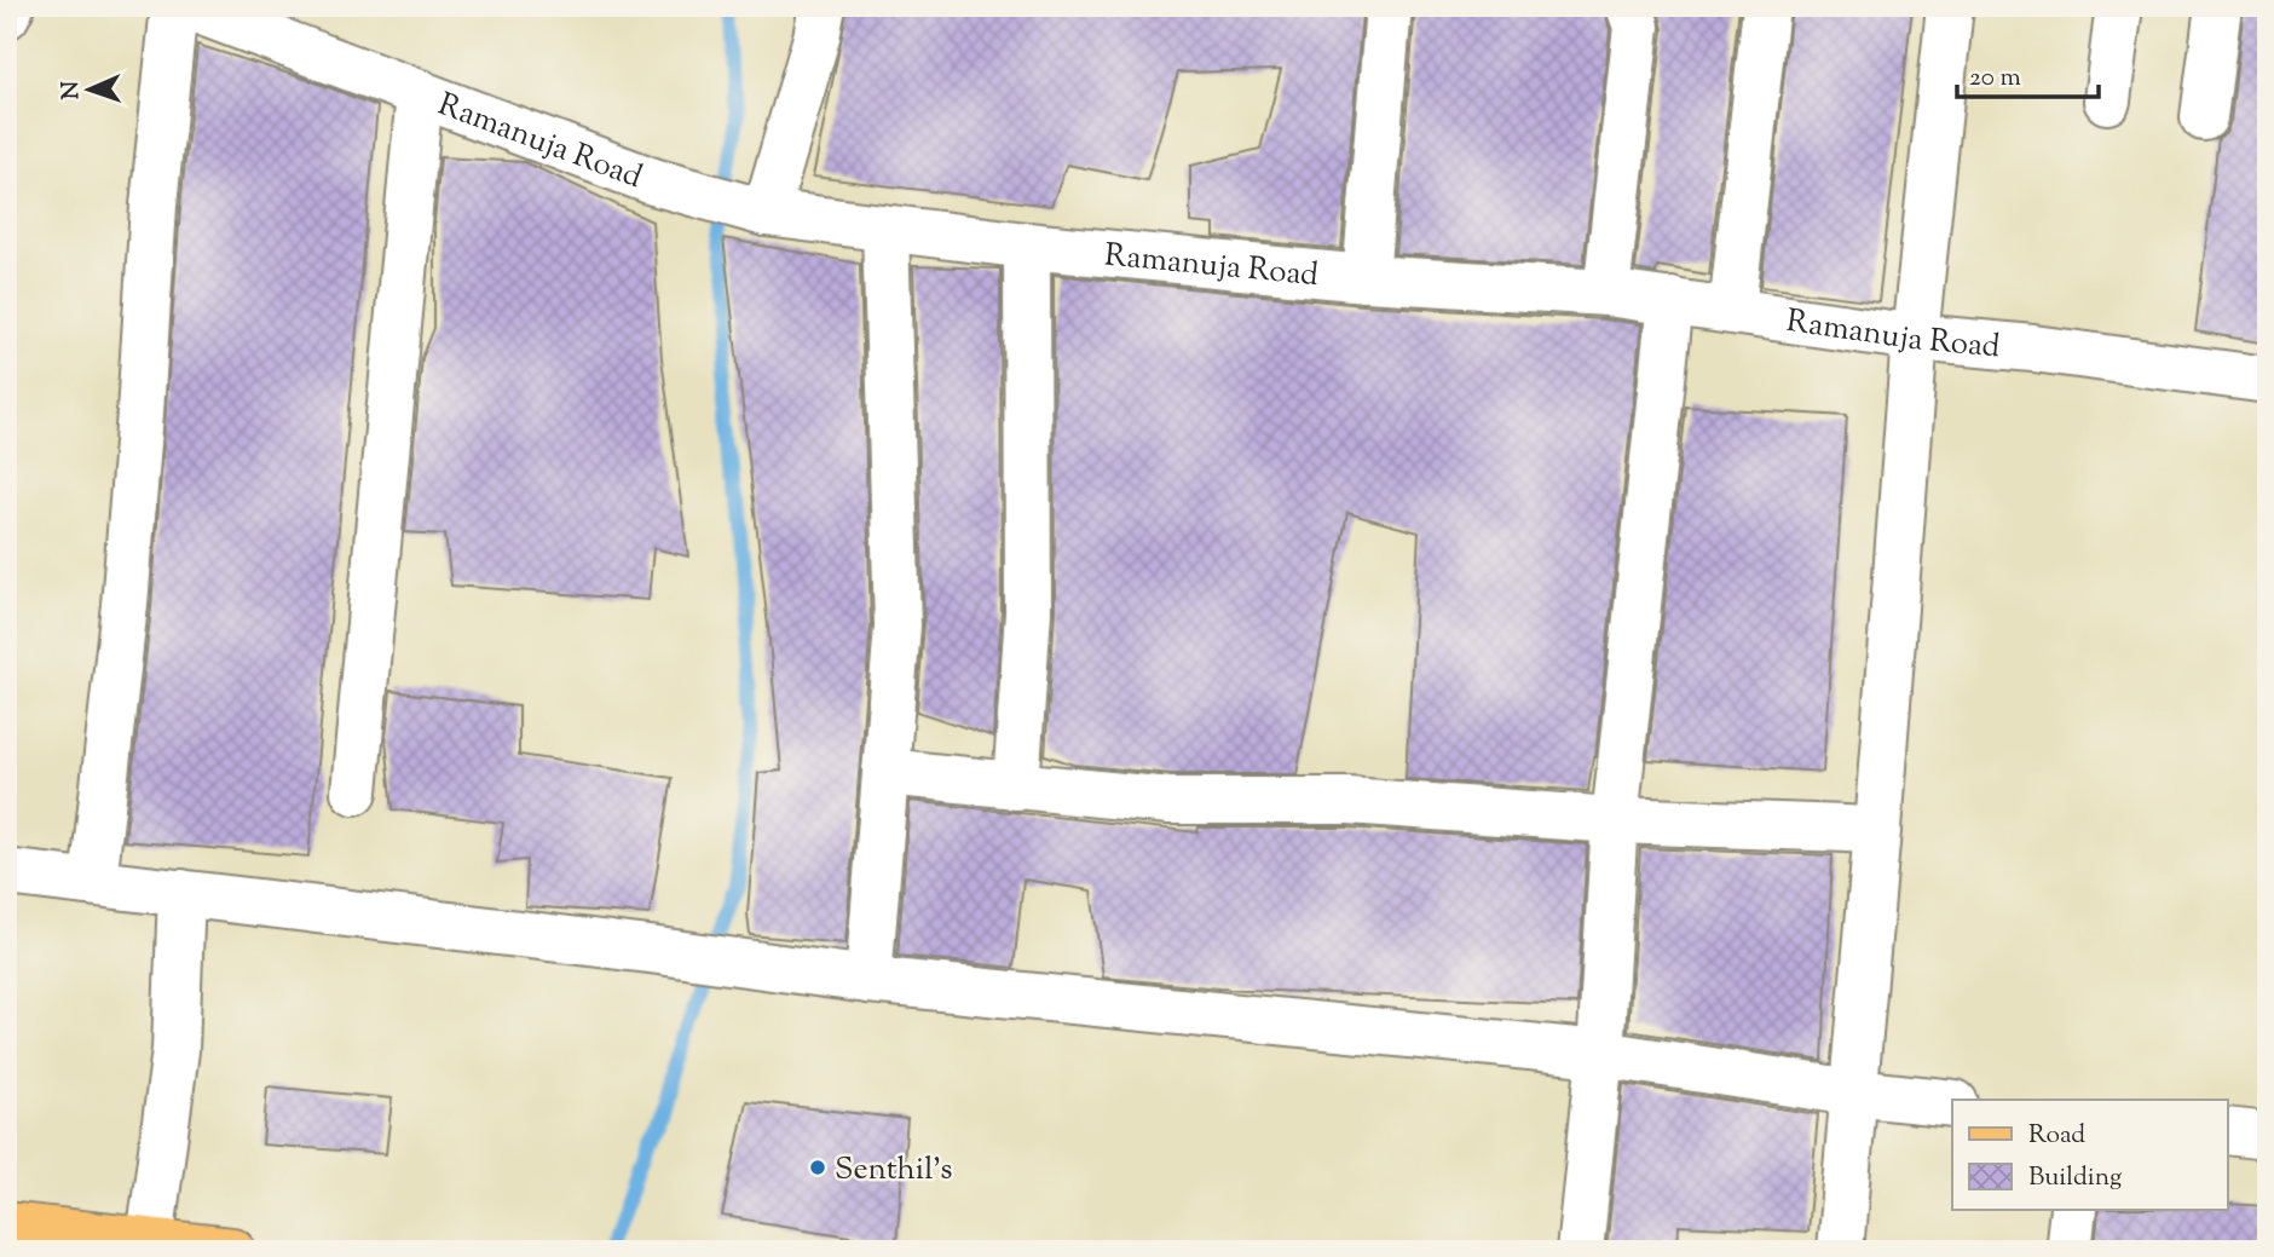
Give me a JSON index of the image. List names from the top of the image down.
{
  "streets": {
    "street": ["Ramanuja Road"]
  },
  "places": ["Senthil's"],
  "legend": ["Road", "Building"],
  "scale_bar": "20 m",
  "north": "left"
}
